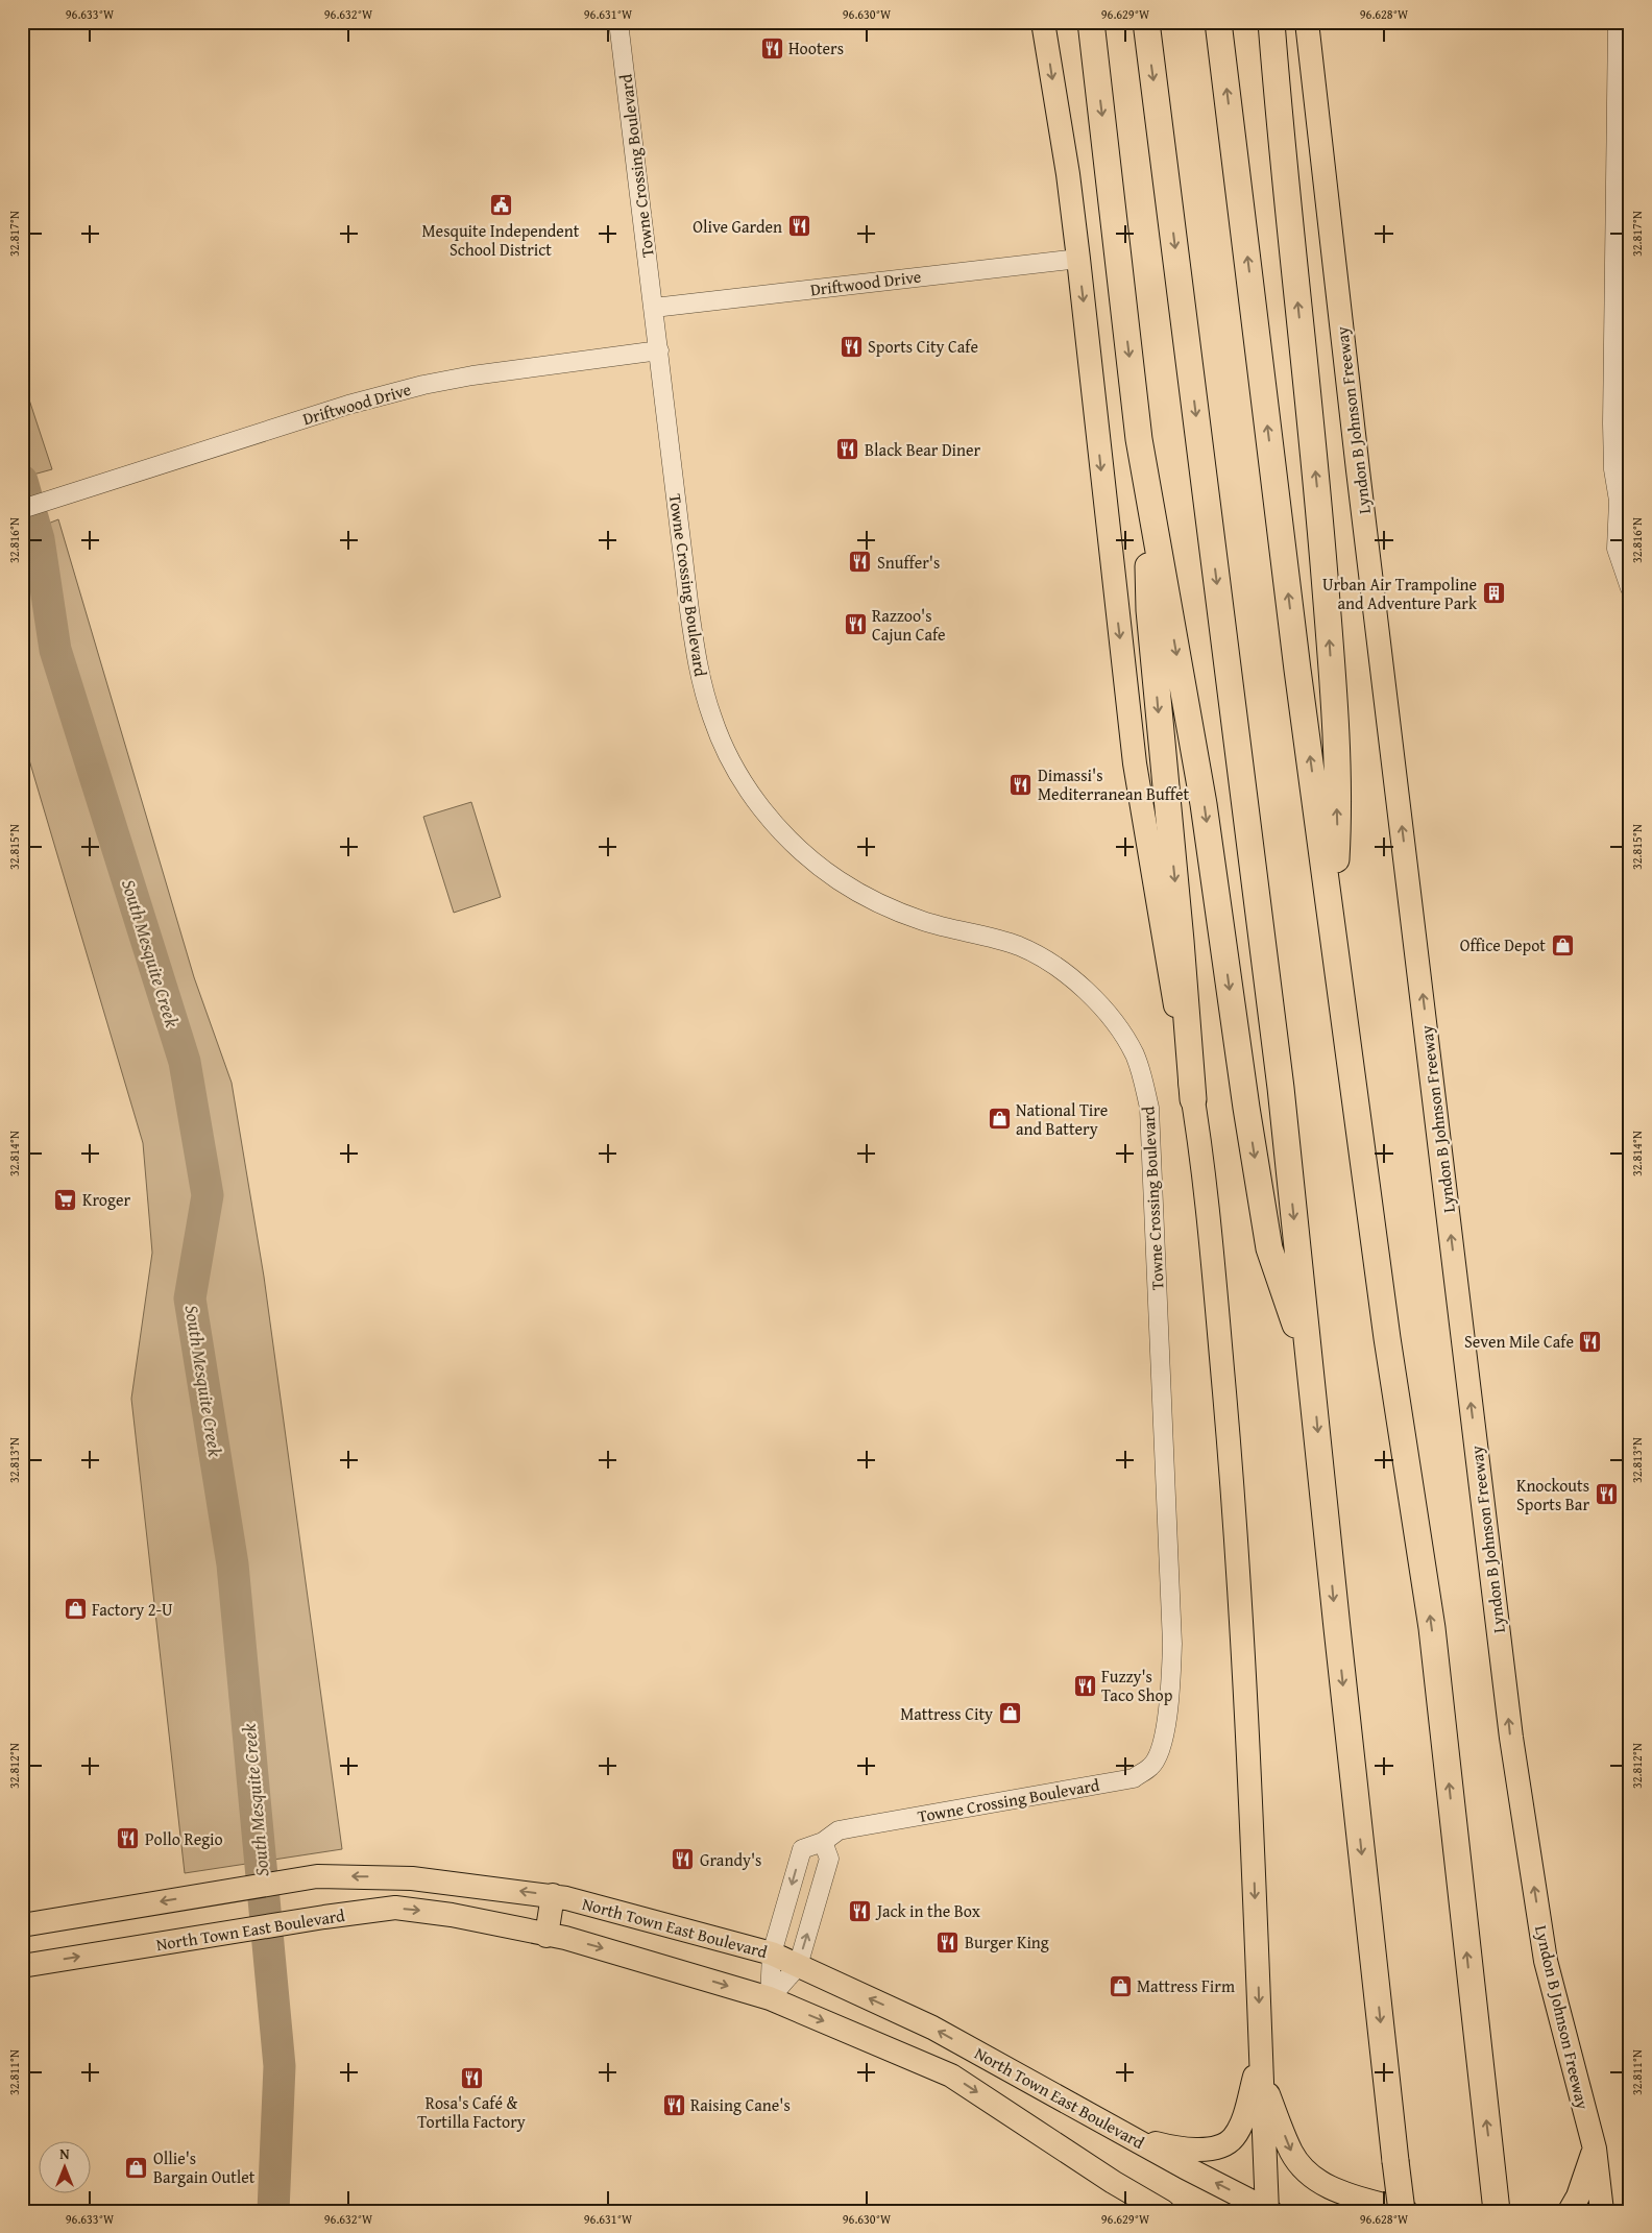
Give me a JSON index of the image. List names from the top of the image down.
{
  "streets": {
    "main road": ["Lyndon B Johnson Freeway", "North Town East Boulevard"],
    "street": ["Towne Crossing Boulevard", "Driftwood Drive"]
  },
  "crossings": [
    ["Towne Crossing Boulevard", "Driftwood Drive"],
    ["Towne Crossing Boulevard", "North Town East Boulevard"]
  ],
  "one_way": ["Lyndon B Johnson Freeway"],
  "water": ["South Mesquite Creek"],
  "places": {
    "restaurant": [
      "Hooters",
      "Olive Garden",
      "Sports City Cafe",
      "Black Bear Diner",
      "Snuffer's",
      "Razzoo's Cajun Cafe",
      "Dimassi's Mediterranean Buffet",
      "Seven Mile Cafe",
      "Knockouts Sports Bar",
      "Fuzzy's Taco Shop",
      "Pollo Regio",
      "Grandy's",
      "Jack in the Box",
      "Burger King",
      "Rosa's Café & Tortilla Factory",
      "Raising Cane's"
    ],
    "public building": ["Mesquite Independent School District"],
    "building": ["Urban Air Trampoline and Adventure Park"],
    "shop": [
      "Office Depot",
      "National Tire and Battery",
      "Factory 2-U",
      "Mattress City",
      "Mattress Firm",
      "Ollie's Bargain Outlet"
    ],
    "supermarket": ["Kroger"]
  },
  "north": "top",
  "coordinates": [
    "96.633°W",
    "96.632°W",
    "96.631°W",
    "96.630°W",
    "96.629°W",
    "96.628°W",
    "32.817°N",
    "32.816°N",
    "32.815°N",
    "32.814°N",
    "32.813°N",
    "32.812°N",
    "32.811°N"
  ]
}
